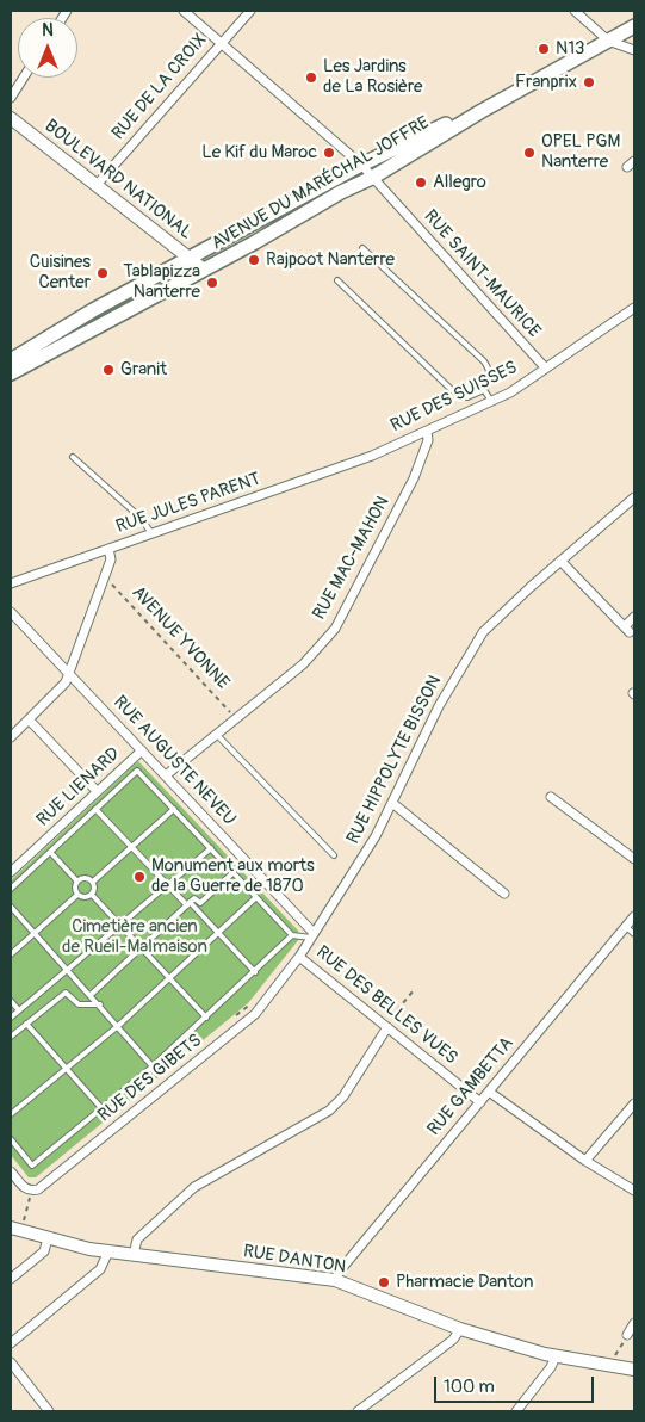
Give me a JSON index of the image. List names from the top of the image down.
{
  "streets": {
    "main road": ["AVENUE DU MARÉCHAL JOFFRE"],
    "street": [
      "RUE DE LA CROIX",
      "BOULEVARD NATIONAL",
      "RUE SAINT-MAURICE",
      "RUE DES SUISSES",
      "RUE JULES PARENT",
      "RUE MAC-MAHON",
      "RUE HIPPOLYTE BISSON",
      "RUE AUGUSTE NEVEU",
      "RUE LIENARD",
      "RUE DES BELLES VUES",
      "RUE DES GIBETS",
      "RUE GAMBETTA",
      "RUE DANTON"
    ],
    "path": ["AVENUE YVONNE"]
  },
  "crossings": [
    ["RUE DE LA CROIX", "BOULEVARD NATIONAL"],
    ["RUE DE LA CROIX", "RUE SAINT-MAURICE"],
    ["BOULEVARD NATIONAL", "AVENUE DU MARÉCHAL JOFFRE"],
    ["AVENUE DU MARÉCHAL JOFFRE", "RUE SAINT-MAURICE"],
    ["RUE SAINT-MAURICE", "RUE DES SUISSES"],
    ["RUE DES SUISSES", "RUE JULES PARENT"],
    ["RUE DES SUISSES", "RUE MAC-MAHON"],
    ["RUE MAC-MAHON", "AVENUE YVONNE"],
    ["RUE MAC-MAHON", "RUE AUGUSTE NEVEU"],
    ["RUE HIPPOLYTE BISSON", "RUE AUGUSTE NEVEU"],
    ["RUE HIPPOLYTE BISSON", "RUE DES BELLES VUES"],
    ["RUE HIPPOLYTE BISSON", "RUE DES GIBETS"],
    ["RUE AUGUSTE NEVEU", "RUE LIENARD"],
    ["RUE DES BELLES VUES", "RUE DES GIBETS"],
    ["RUE DES BELLES VUES", "RUE GAMBETTA"],
    ["RUE GAMBETTA", "RUE DANTON"]
  ],
  "parks": ["Cimetière ancien de Rueil-Malmaison"],
  "places": [
    "N13",
    "Les Jardins de La Rosière",
    "Franprix",
    "Le Kif du Maroc",
    "OPEL PGM Nanterre",
    "Allegro",
    "Rajpoot Nanterre",
    "Cuisines Center",
    "Tablapizza Nanterre",
    "Granit",
    "Monument aux morts de la Guerre de 1870",
    "Pharmacie Danton"
  ],
  "scale_bar": "100 m",
  "north": "top"
}
